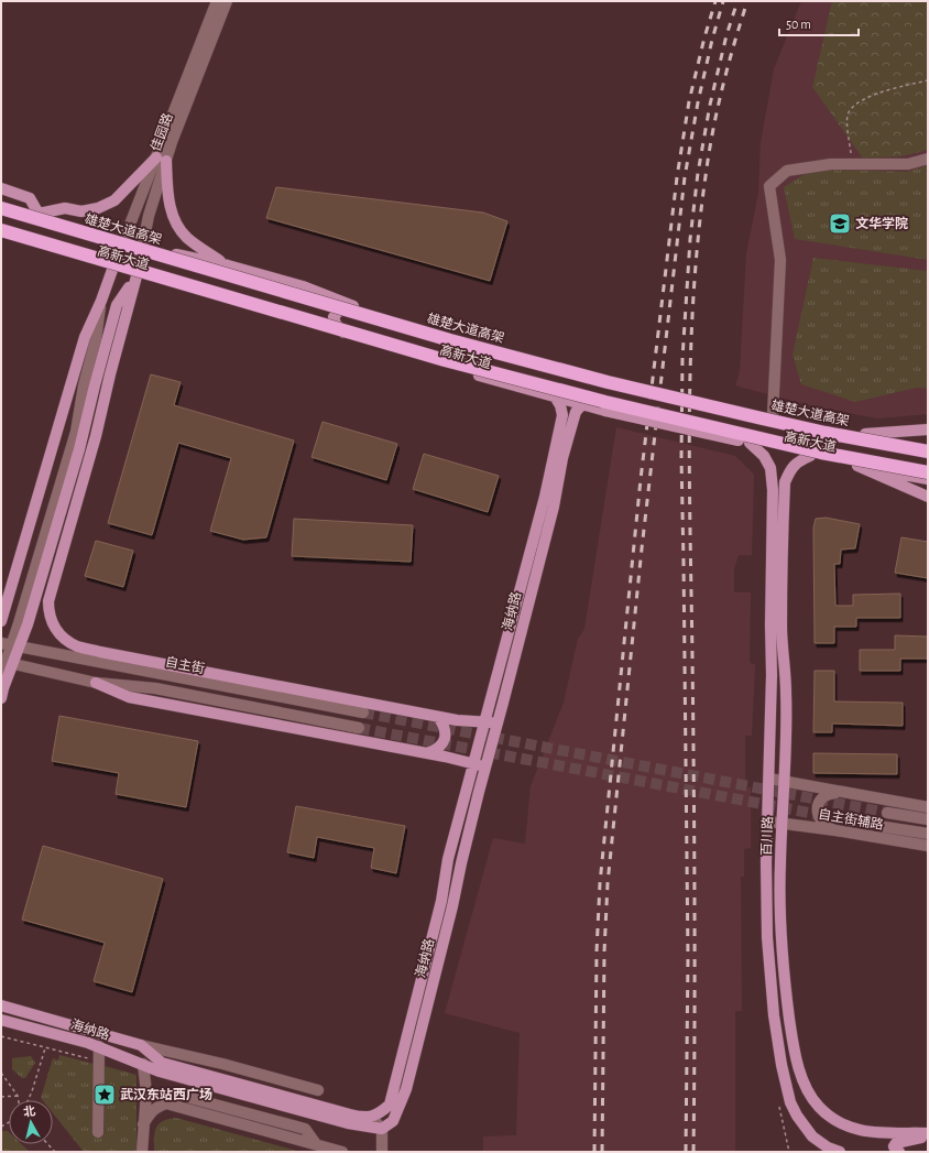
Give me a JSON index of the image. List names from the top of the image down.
{
  "streets": {
    "highway": ["雄楚大道高架"],
    "main road": ["高新大道", "海纳路", "百川路"],
    "street": ["佳园路", "自主街", "自主街辅路"]
  },
  "crossings": [
    ["佳园路", "高新大道"],
    ["高新大道", "海纳路"],
    ["高新大道", "百川路"],
    ["自主街辅路", "百川路"]
  ],
  "places": {
    "school or university": ["文华学院"],
    "place": ["武汉东站西广场"]
  },
  "scale_bar": "50 m",
  "north": "top"
}
